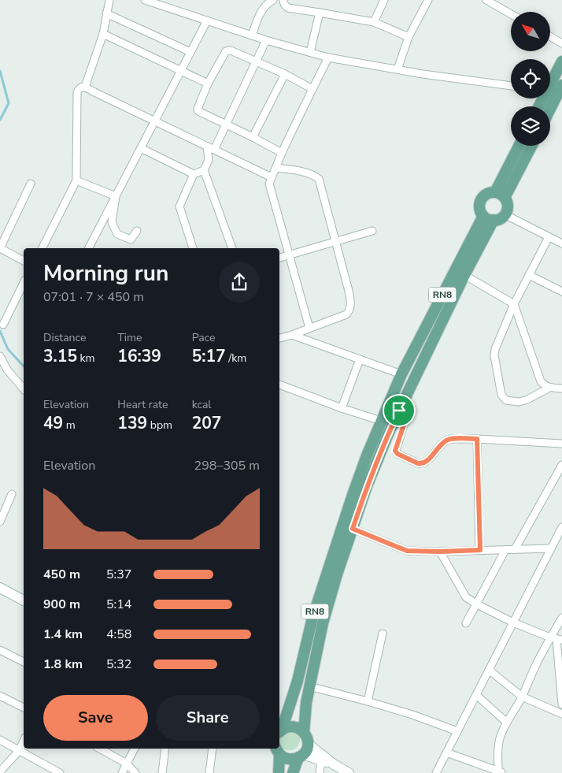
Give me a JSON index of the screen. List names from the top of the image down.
{
  "streets": {
    "main road": ["RN8"]
  },
  "north": "top left",
  "page": {
    "heading": ["Morning run", "07:01 · 7 × 450 m"],
    "stats": [
      ["Distance", "3.15 km"],
      ["Time", "16:39"],
      ["Pace", "5:17 /km"],
      ["Elevation", "49 m"],
      ["Heart rate", "139 bpm"],
      ["kcal", "207"]
    ],
    "chart": ["Elevation", "298–305 m"],
    "list": [
      {
        "name": "450 m",
        "note": "5:37"
      },
      {
        "name": "900 m",
        "note": "5:14"
      },
      {
        "name": "1.4 km",
        "note": "4:58"
      },
      {
        "name": "1.8 km",
        "note": "5:32"
      }
    ],
    "buttons": ["Save", "Share"]
  }
}
